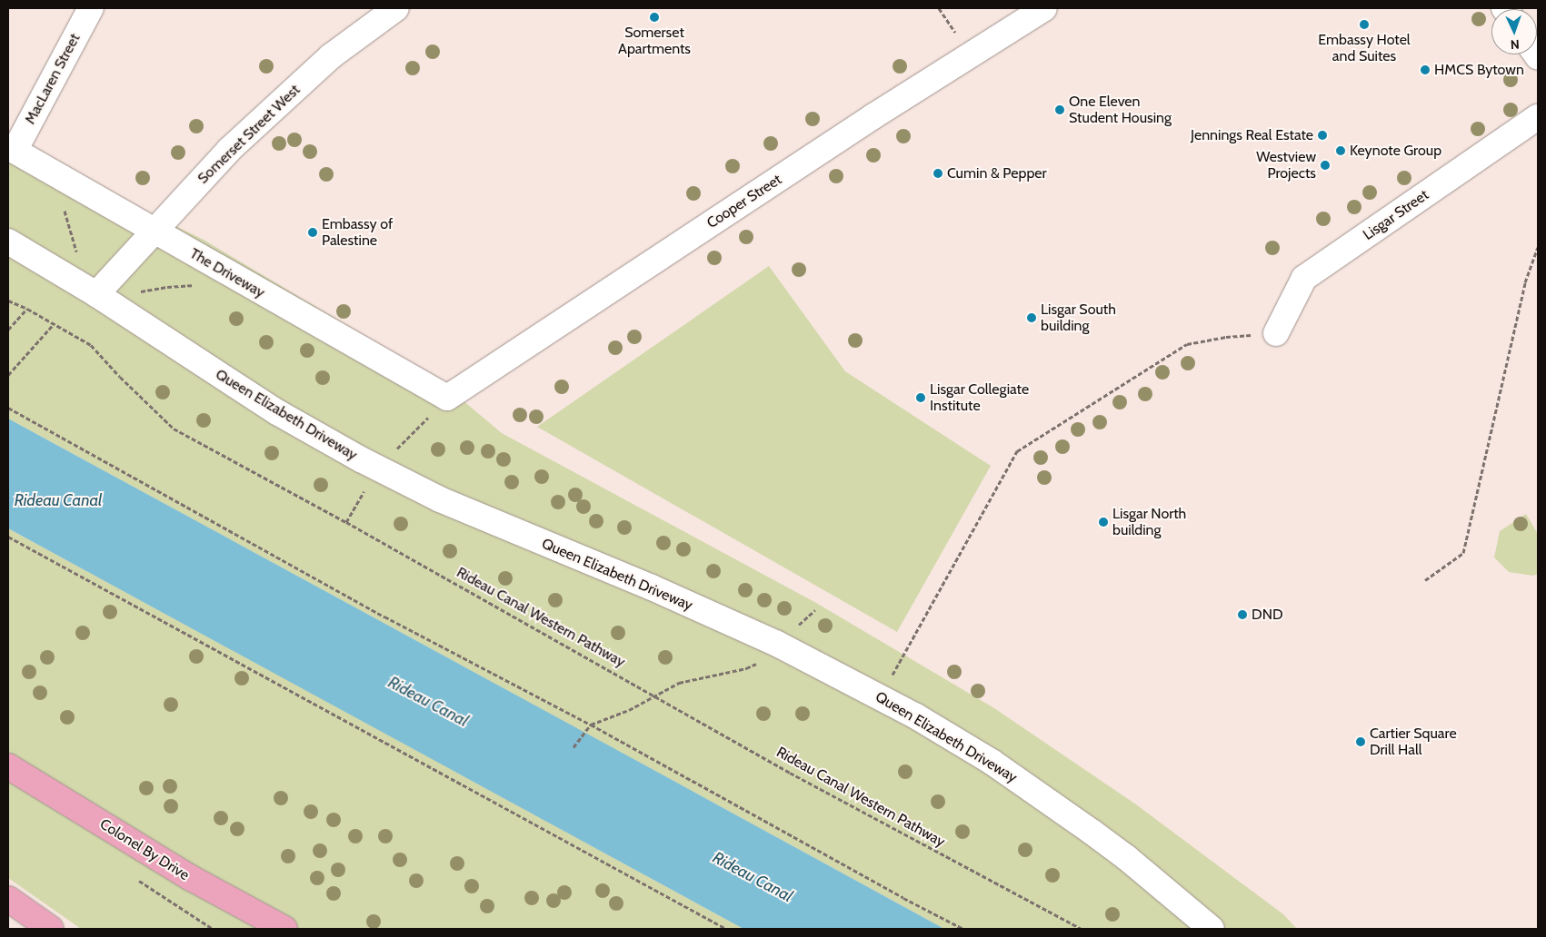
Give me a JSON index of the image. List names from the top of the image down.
{
  "streets": {
    "main road": ["Colonel By Drive"],
    "street": [
      "MacLaren Street",
      "Somerset Street West",
      "Cooper Street",
      "Lisgar Street",
      "The Driveway",
      "Queen Elizabeth Driveway"
    ],
    "path": ["Rideau Canal Western Pathway"]
  },
  "crossings": [
    ["MacLaren Street", "The Driveway"],
    ["Somerset Street West", "The Driveway"],
    ["Somerset Street West", "Queen Elizabeth Driveway"],
    ["Cooper Street", "The Driveway"]
  ],
  "water": ["Rideau Canal"],
  "places": [
    "Somerset Apartments",
    "Embassy Hotel and Suites",
    "HMCS Bytown",
    "One Eleven Student Housing",
    "Jennings Real Estate",
    "Keynote Group",
    "Westview Projects",
    "Cumin & Pepper",
    "Embassy of Palestine",
    "Lisgar South building",
    "Lisgar Collegiate Institute",
    "Lisgar North building",
    "DND",
    "Cartier Square Drill Hall"
  ],
  "north": "bottom"
}
